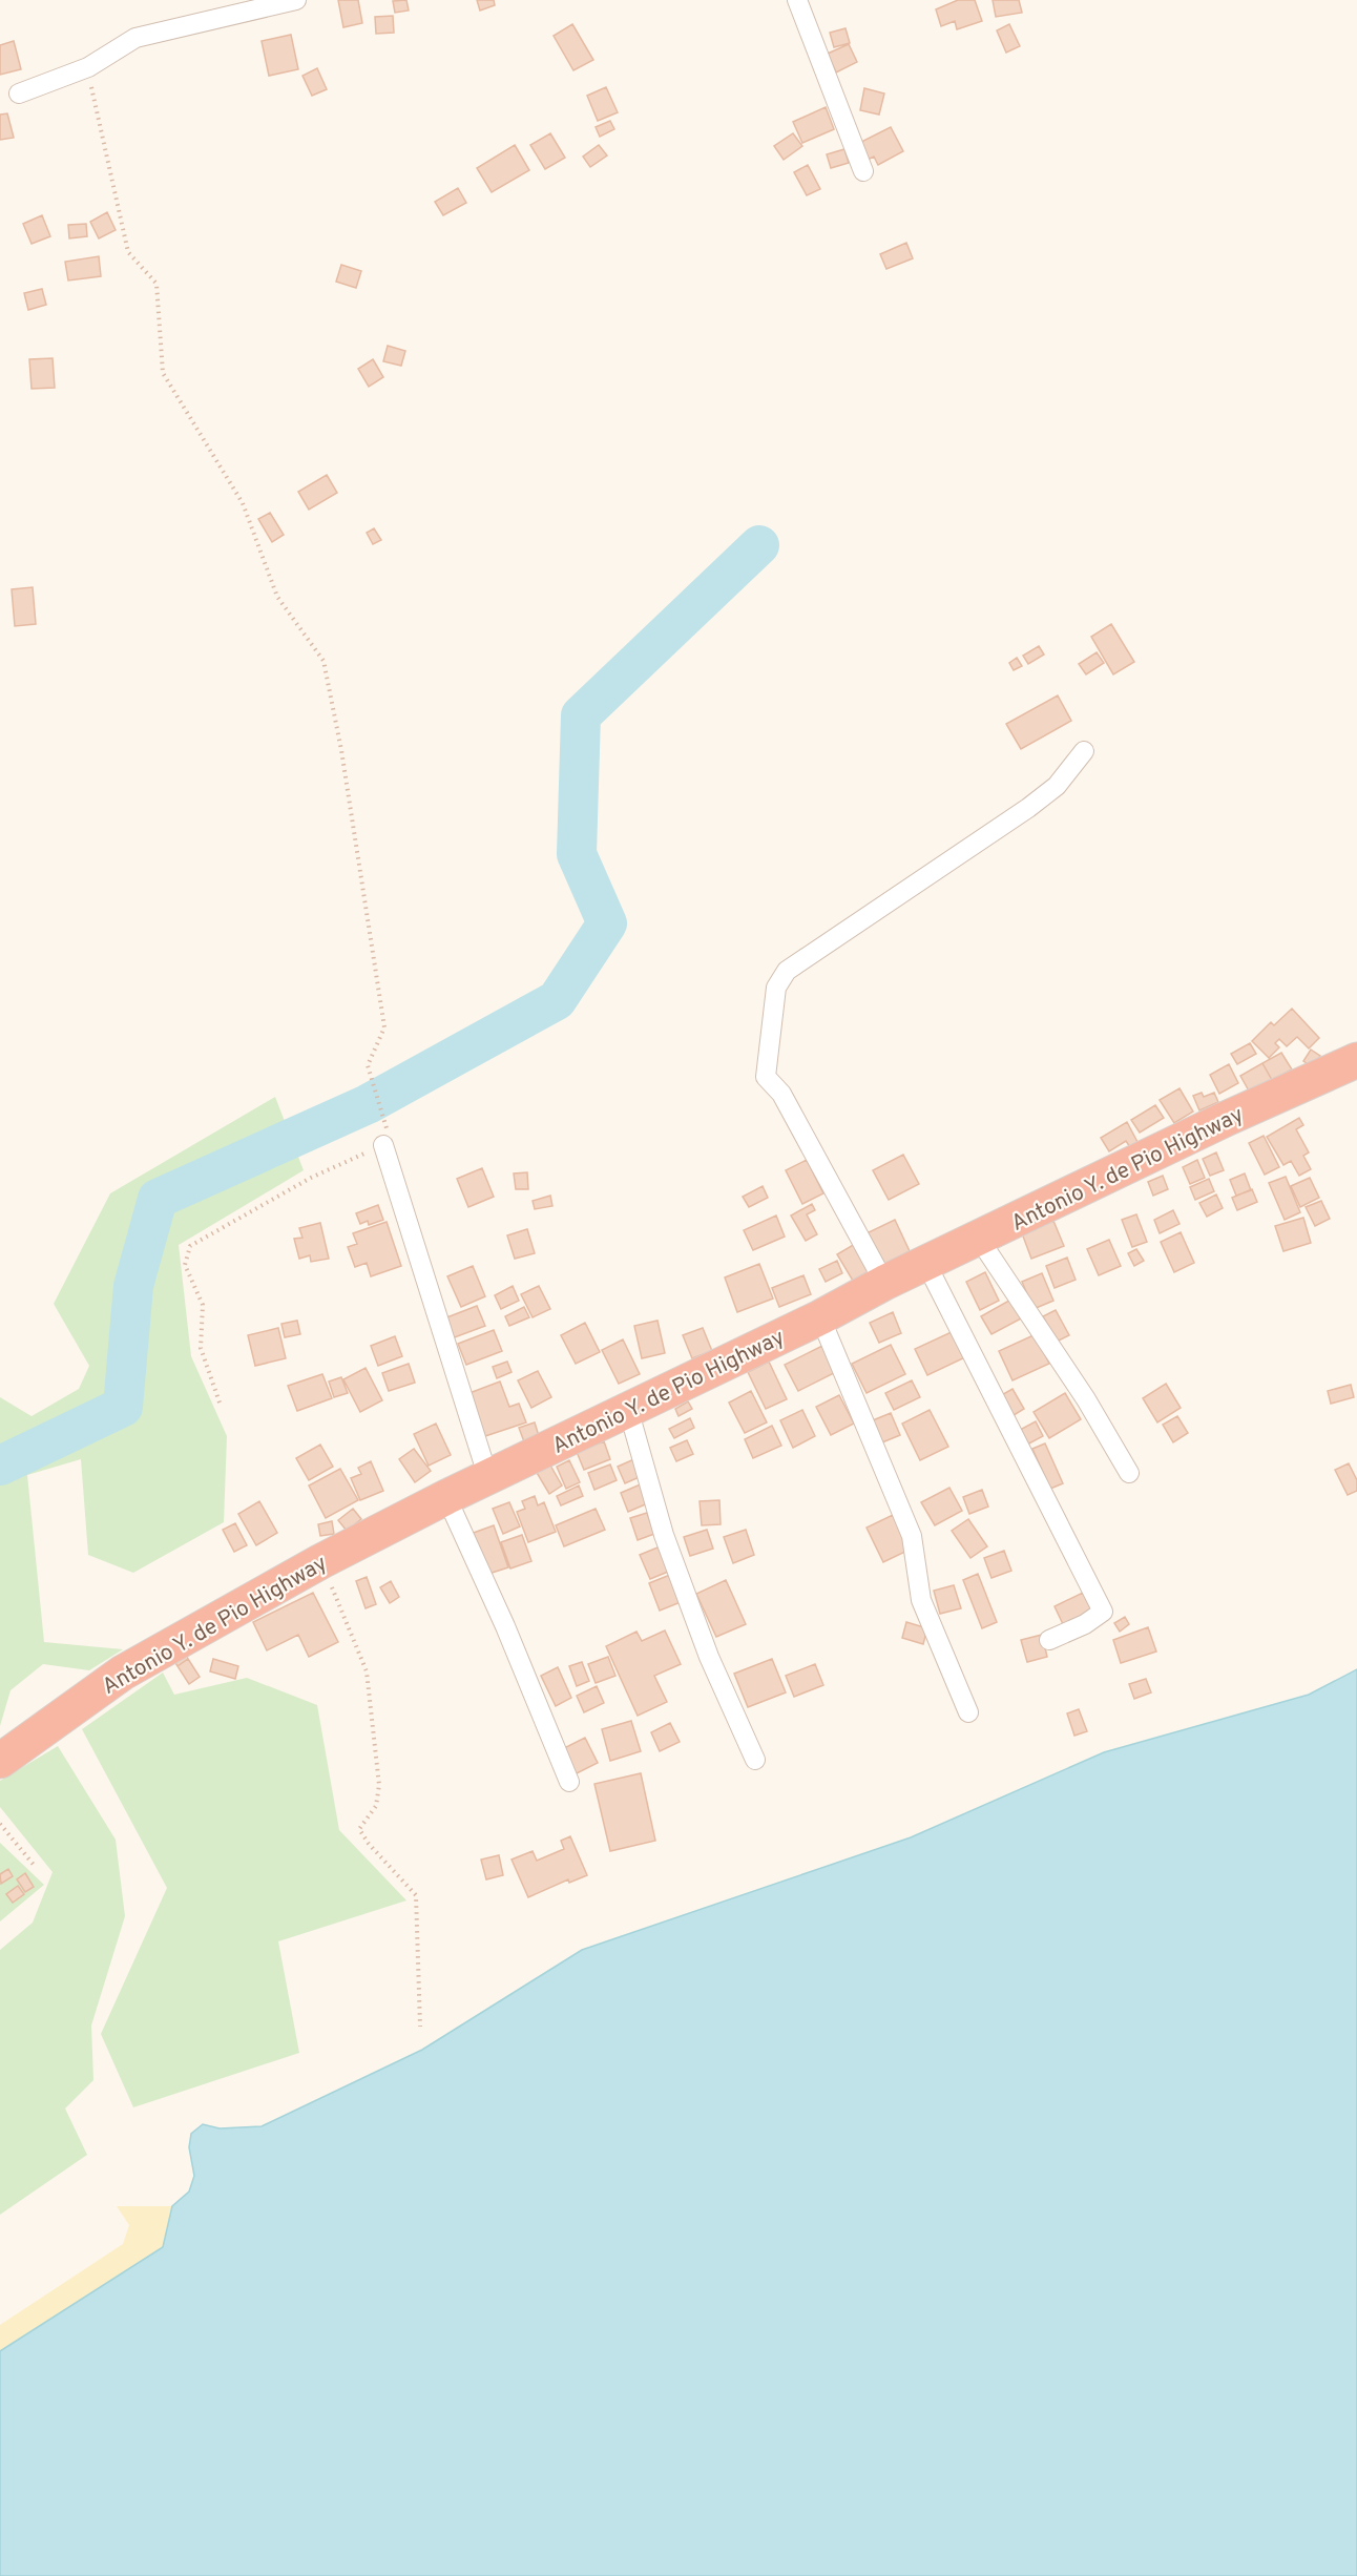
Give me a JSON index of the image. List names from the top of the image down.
{
  "streets": {
    "highway": ["Antonio Y. de Pio Highway"]
  }
}
